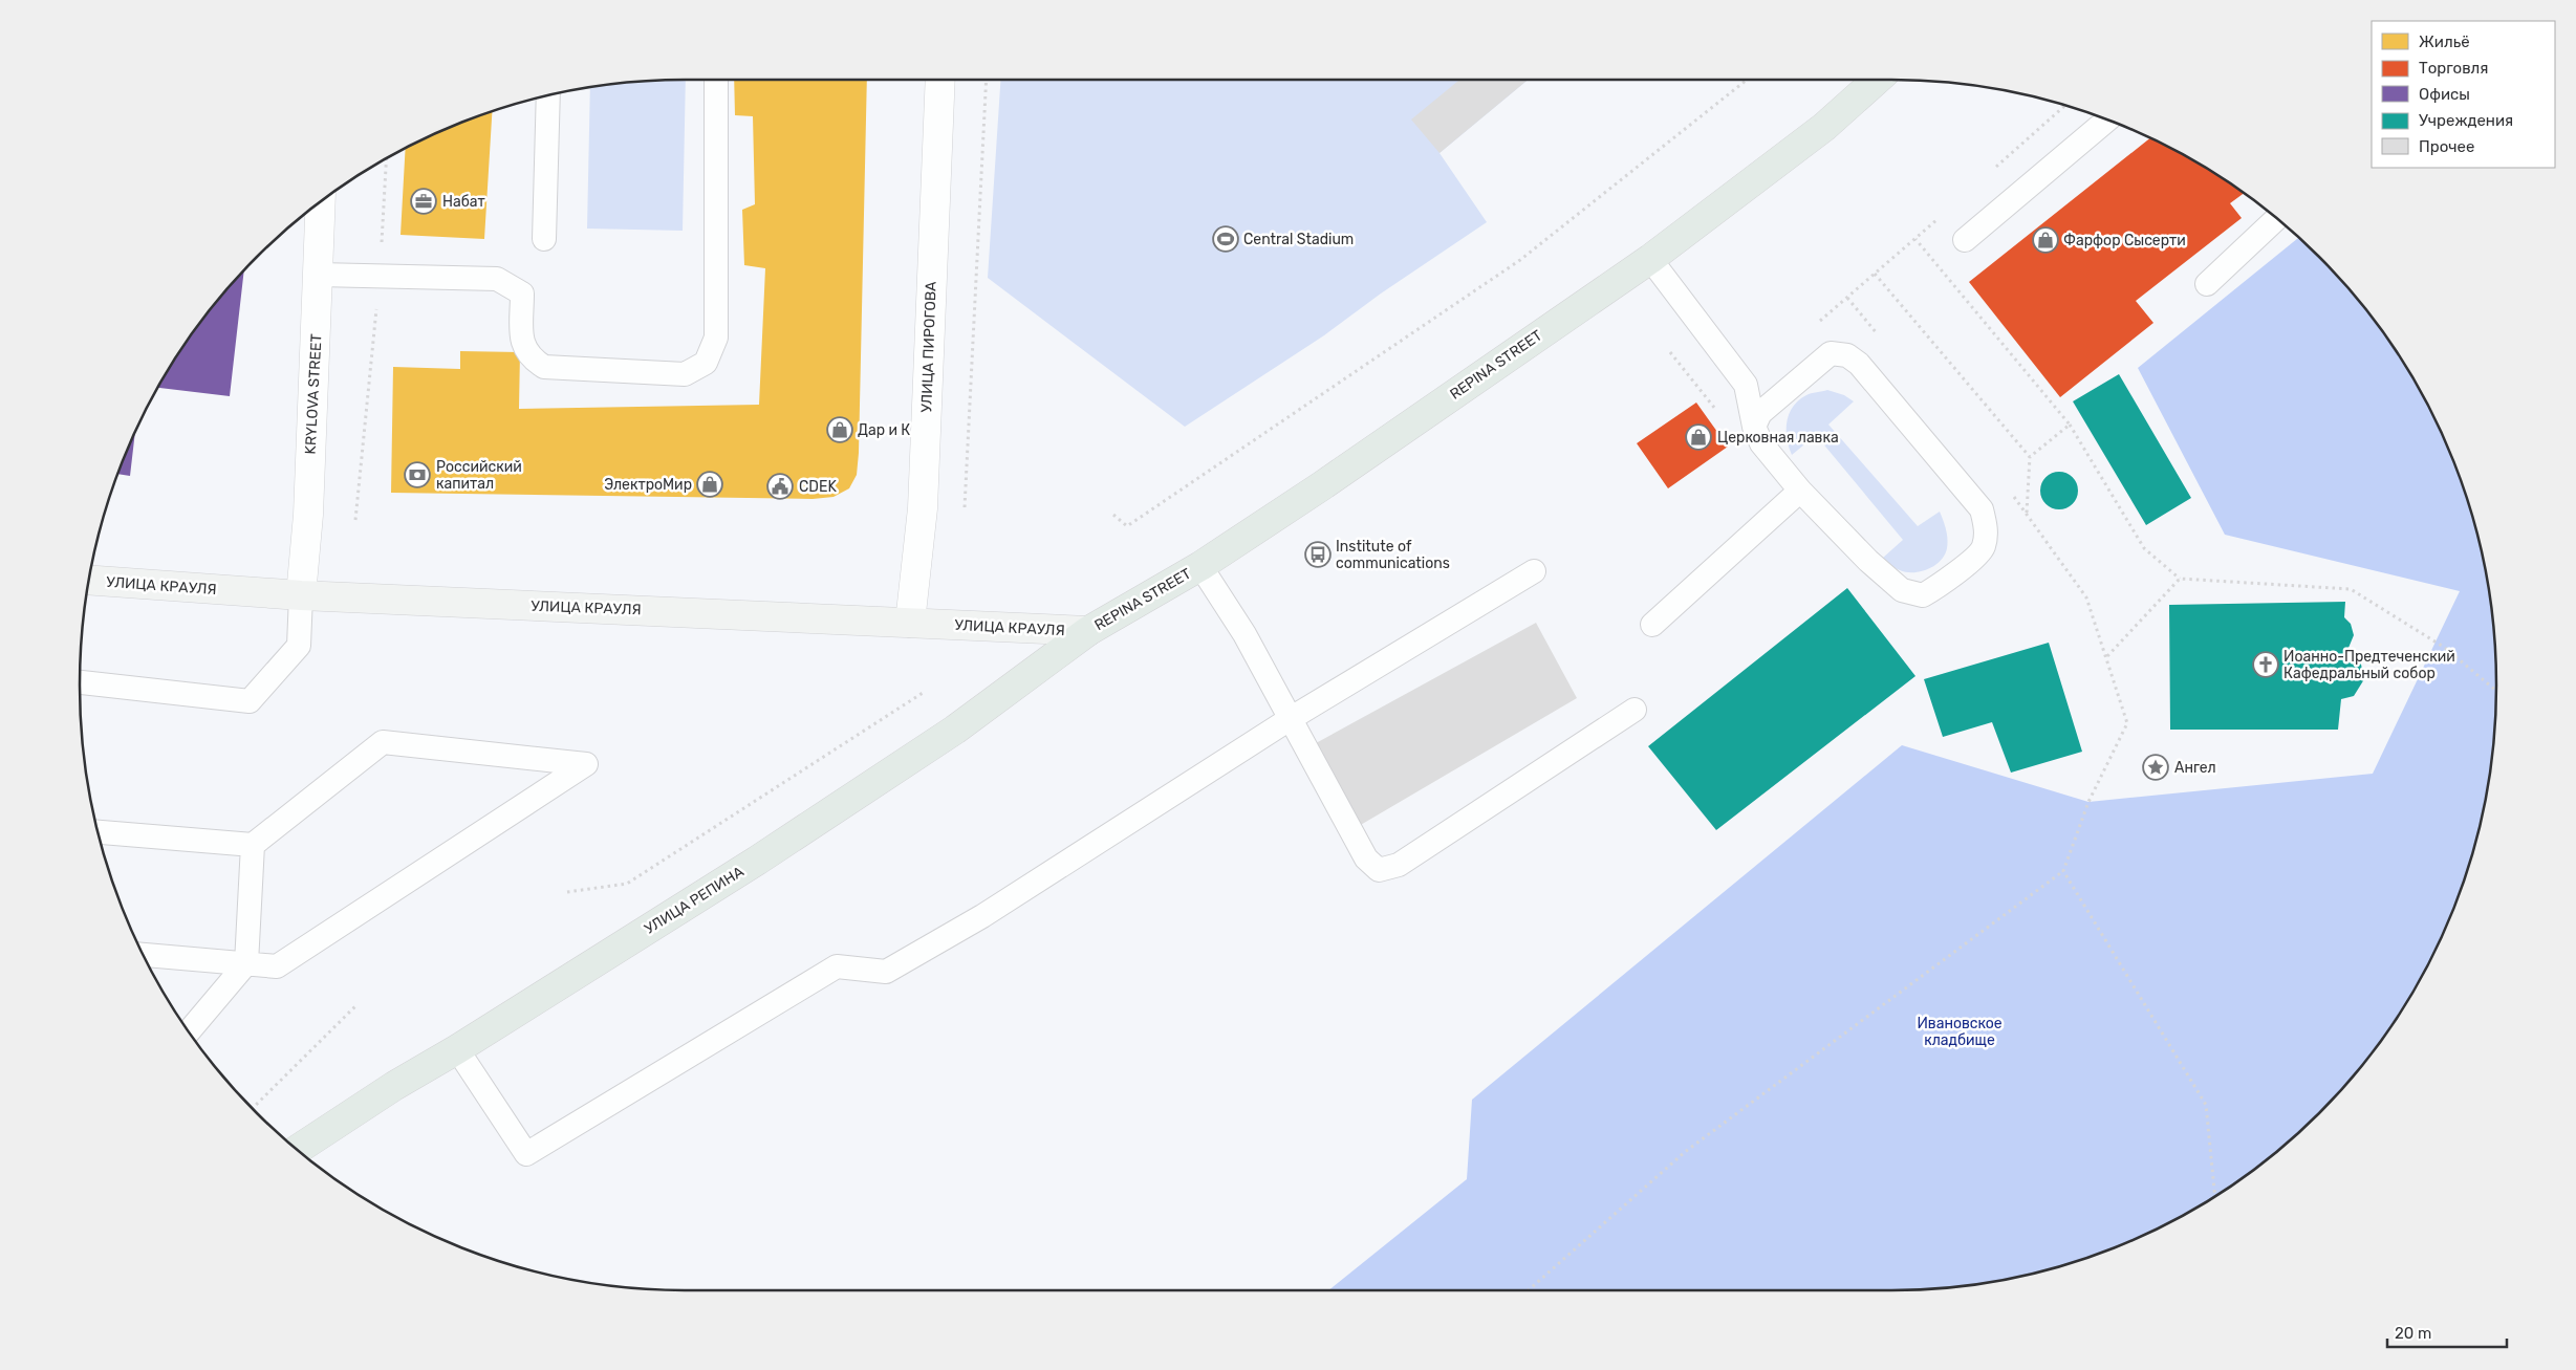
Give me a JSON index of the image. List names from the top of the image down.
{
  "streets": {
    "main road": ["REPINA STREET", "УЛИЦА КРАУЛЯ", "УЛИЦА РЕПИНА"],
    "street": ["УЛИЦА ПИРОГОВА", "KRYLOVA STREET"]
  },
  "crossings": [
    ["УЛИЦА ПИРОГОВА", "УЛИЦА КРАУЛЯ"],
    ["REPINA STREET", "УЛИЦА КРАУЛЯ"],
    ["REPINA STREET", "УЛИЦА РЕПИНА"],
    ["KRYLOVA STREET", "УЛИЦА КРАУЛЯ"],
    ["УЛИЦА КРАУЛЯ", "УЛИЦА РЕПИНА"]
  ],
  "parks": ["Ивановское кладбище"],
  "places": {
    "office": ["Набат"],
    "sports": ["Central Stadium"],
    "shop": [
      "Фарфор Сысерти",
      "Дар и К",
      "Церковная лавка",
      "ЭлектроМир"
    ],
    "bank": ["Российский капитал"],
    "public building": ["CDEK"],
    "bus stop": ["Institute of communications"],
    "church": ["Иоанно-Предтеченский Кафедральный собор"],
    "place": ["Ангел"]
  },
  "legend": [
    "Жильё",
    "Торговля",
    "Офисы",
    "Учреждения",
    "Прочее"
  ],
  "scale_bar": "20 m"
}
